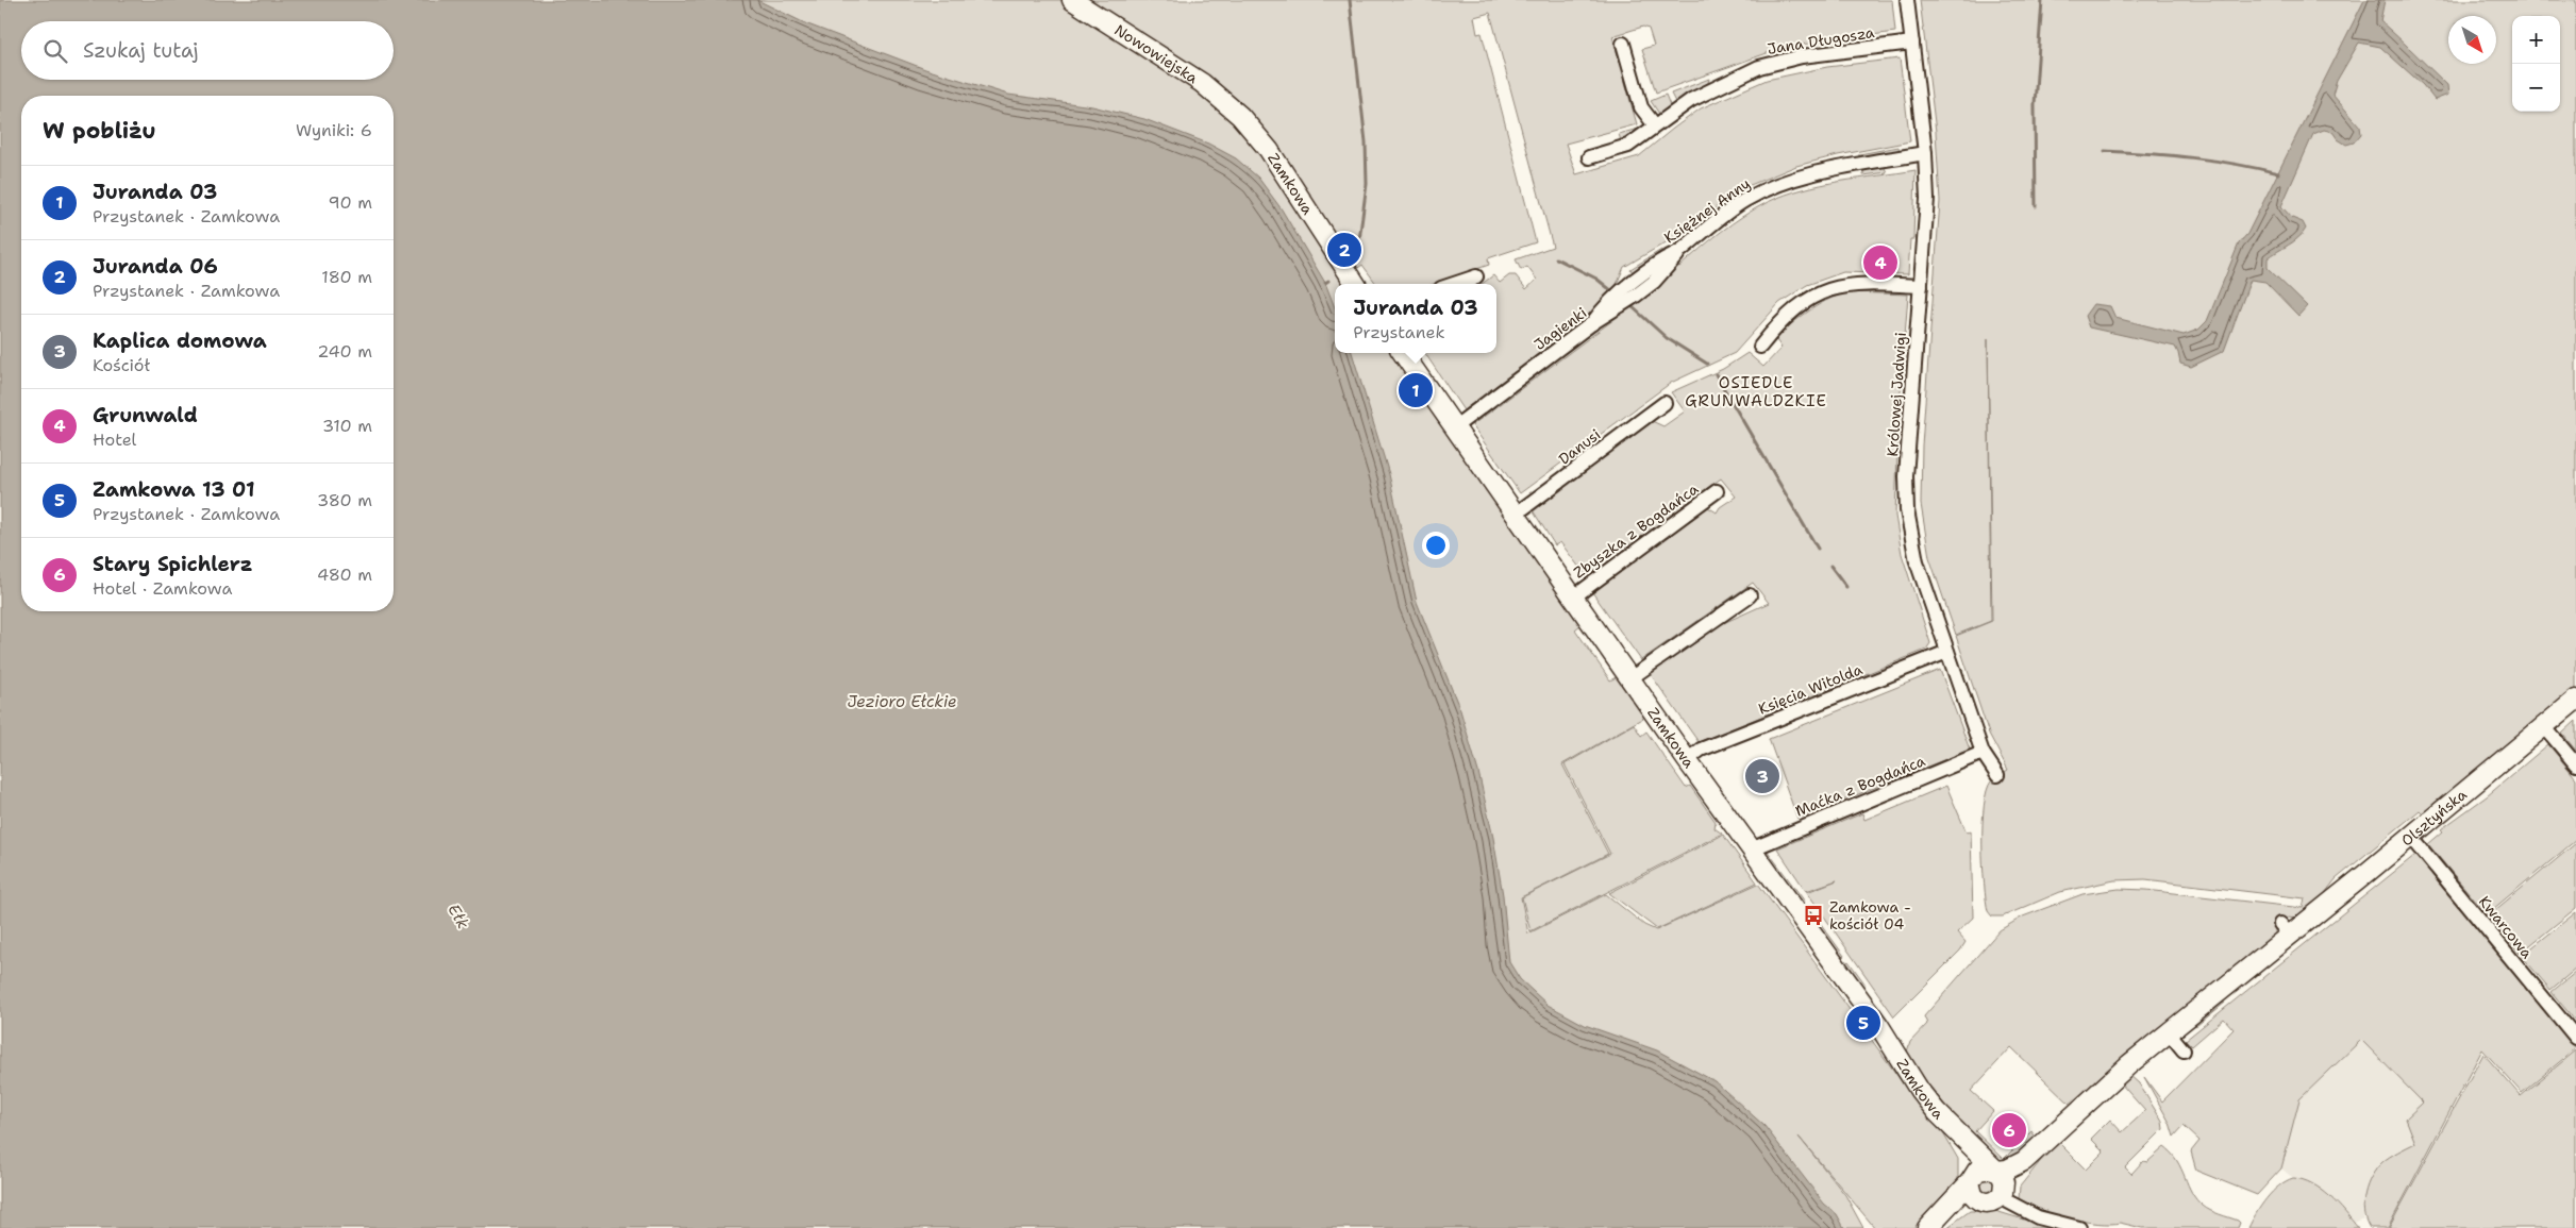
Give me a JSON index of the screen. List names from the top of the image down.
{
  "streets": {
    "street": [
      "Jana Długosza",
      "Nowowiejska",
      "Zamkowa",
      "Księżnej Anny",
      "Jagienki",
      "Królowej Jadwigi",
      "Danusi",
      "Zbyszka z Bogdańca",
      "Księcia Witolda",
      "Maćka z Bogdańca",
      "Olsztyńska",
      "Kwarcowa"
    ]
  },
  "crossings": [
    ["Jana Długosza", "Królowej Jadwigi"],
    ["Nowowiejska", "Zamkowa"],
    ["Zamkowa", "Jagienki"],
    ["Zamkowa", "Danusi"],
    ["Zamkowa", "Zbyszka z Bogdańca"],
    ["Zamkowa", "Księcia Witolda"],
    ["Zamkowa", "Maćka z Bogdańca"],
    ["Księżnej Anny", "Jagienki"],
    ["Księżnej Anny", "Królowej Jadwigi"],
    ["Królowej Jadwigi", "Księcia Witolda"],
    ["Królowej Jadwigi", "Maćka z Bogdańca"],
    ["Olsztyńska", "Kwarcowa"]
  ],
  "districts": ["OSIEDLE GRUNWALDZKIE"],
  "water": ["Jezioro Ełckie", "Ełk"],
  "places": {
    "bus stop": ["Zamkowa - kościół 04"]
  },
  "north": "bottom right",
  "page": {
    "map_buttons": ["+", "−"],
    "search": "Szukaj tutaj",
    "heading": ["W pobliżu", "Wyniki: 6"],
    "list": [
      {
        "mark": "1",
        "name": "Juranda 03",
        "note": "Przystanek · Zamkowa",
        "value": "90 m"
      },
      {
        "mark": "2",
        "name": "Juranda 06",
        "note": "Przystanek · Zamkowa",
        "value": "180 m"
      },
      {
        "mark": "3",
        "name": "Kaplica domowa",
        "note": "Kościół",
        "value": "240 m"
      },
      {
        "mark": "4",
        "name": "Grunwald",
        "note": "Hotel",
        "value": "310 m"
      },
      {
        "mark": "5",
        "name": "Zamkowa 13 01",
        "note": "Przystanek · Zamkowa",
        "value": "380 m"
      },
      {
        "mark": "6",
        "name": "Stary Spichlerz",
        "note": "Hotel · Zamkowa",
        "value": "480 m"
      }
    ],
    "pins": [
      "2",
      "4",
      "1",
      "3",
      "5",
      "6"
    ],
    "popup": ["Juranda 03", "Przystanek"]
  }
}
